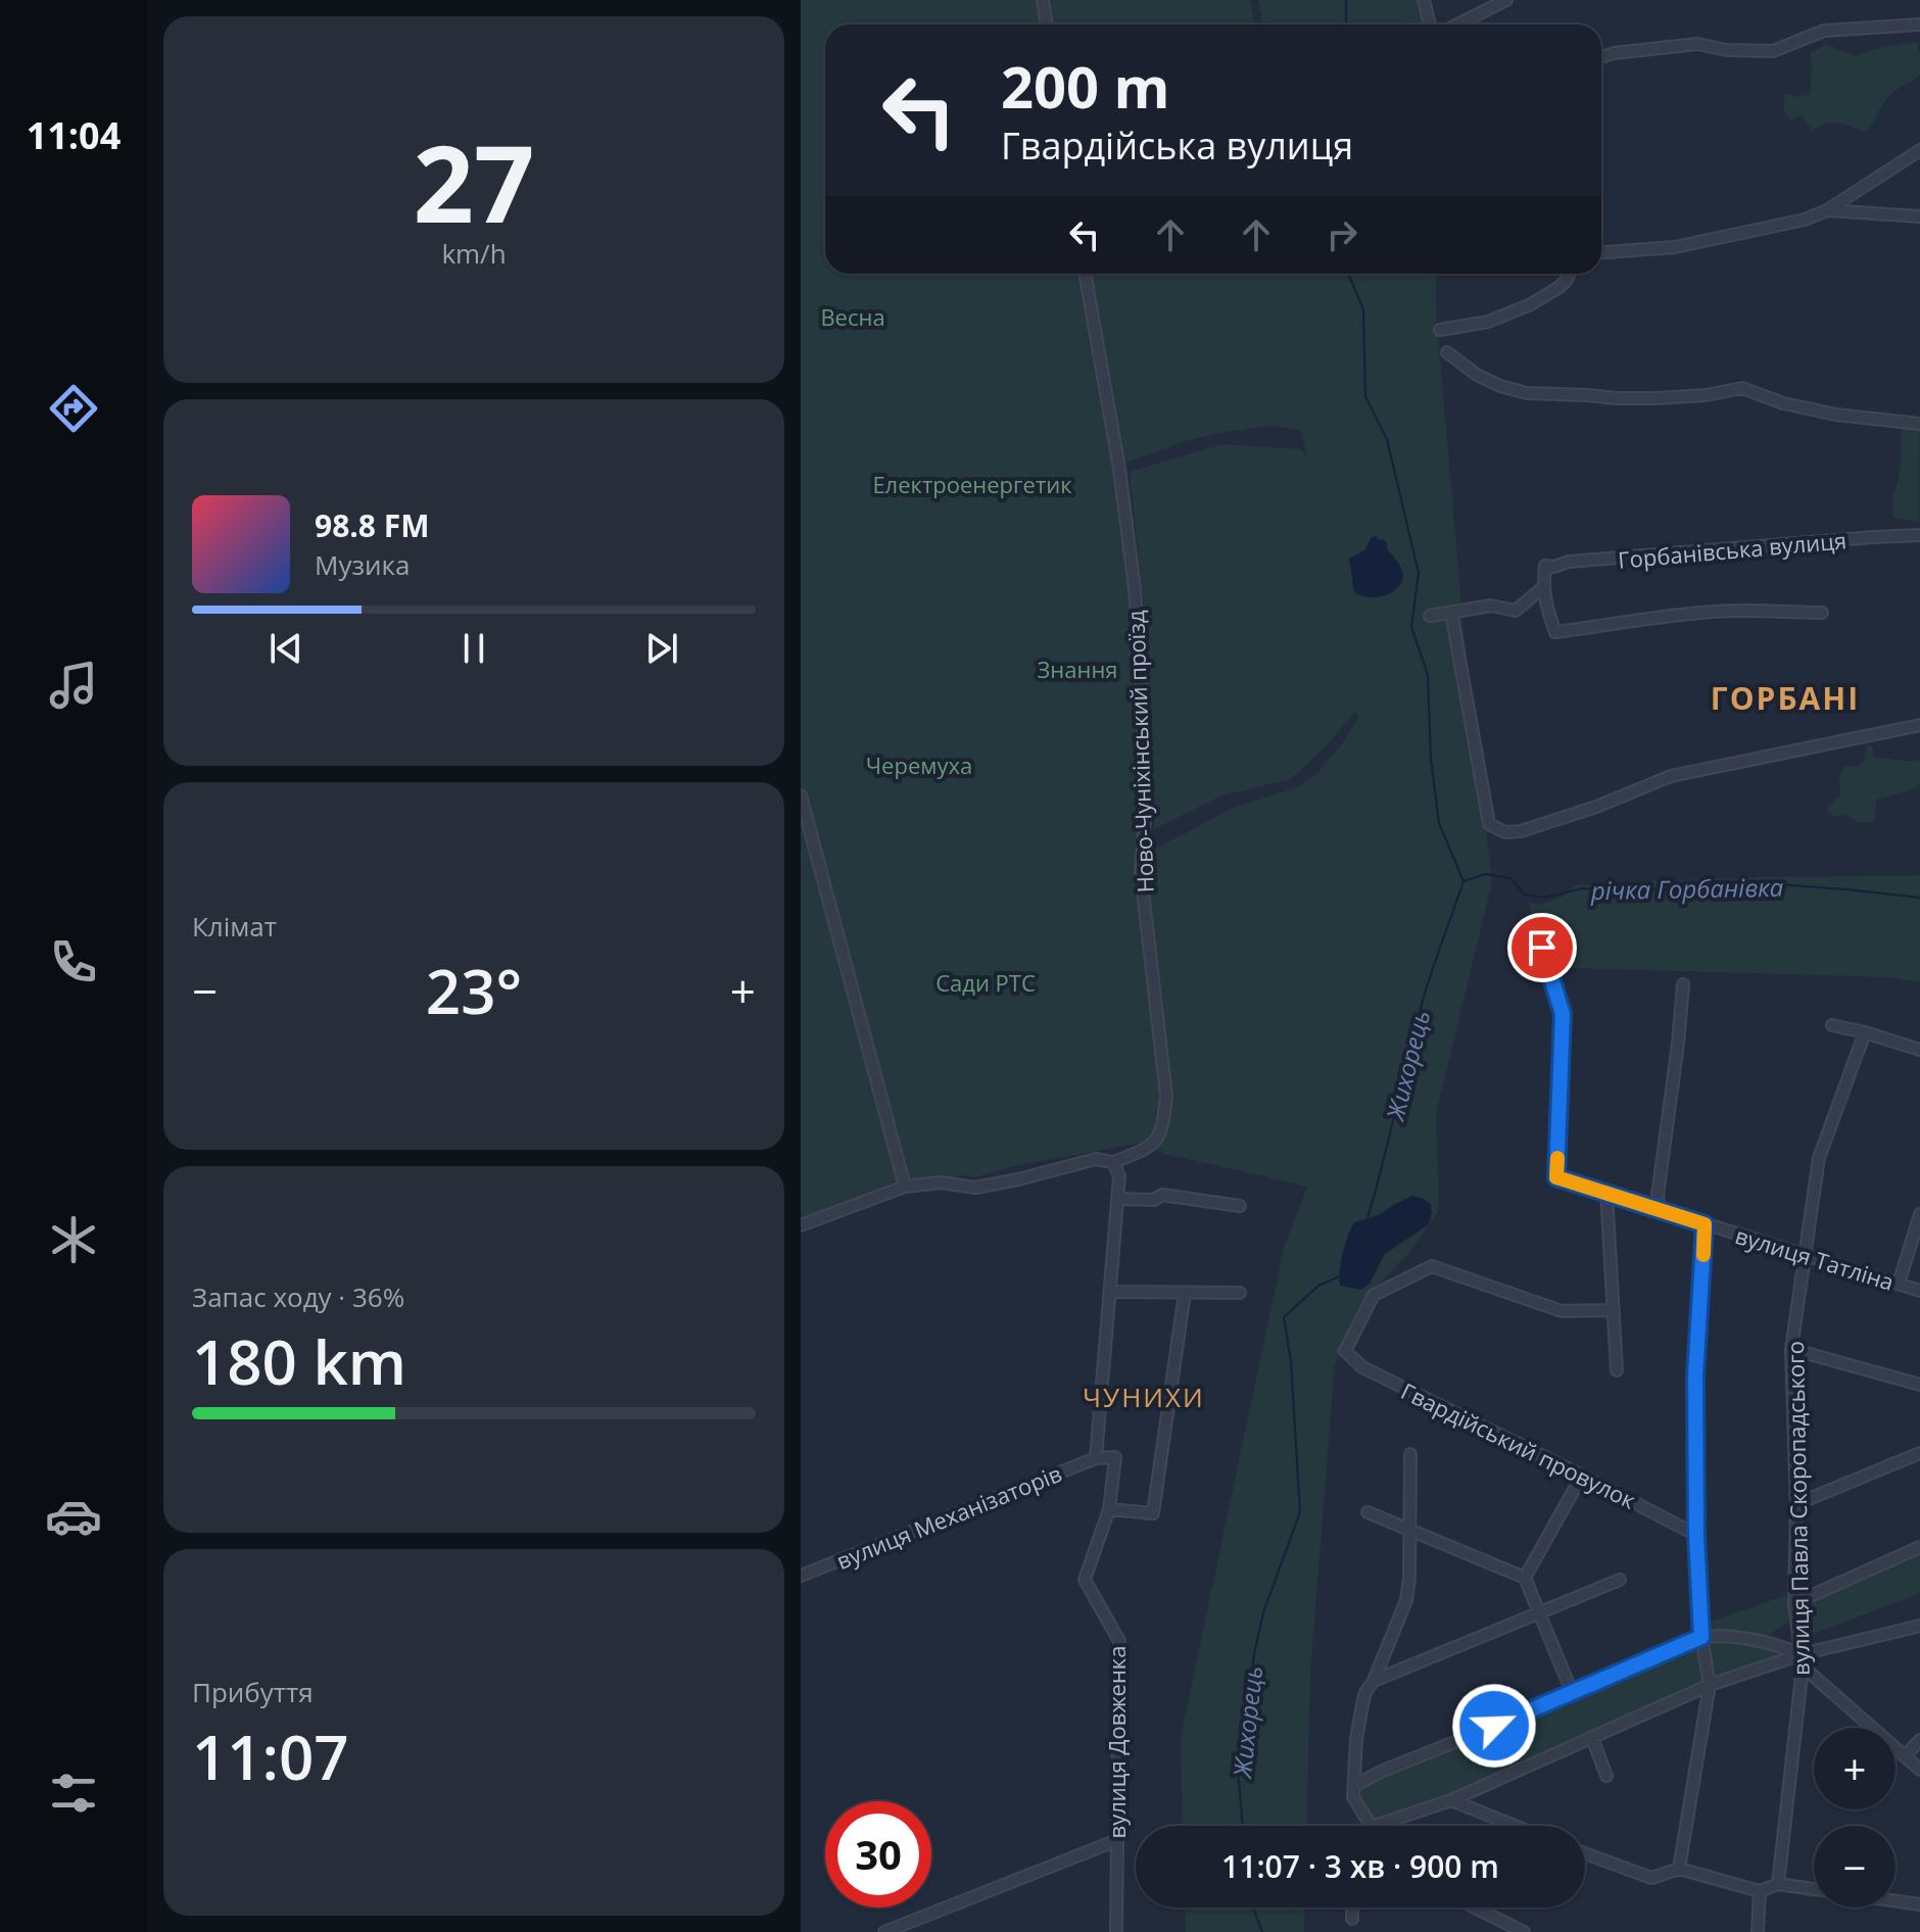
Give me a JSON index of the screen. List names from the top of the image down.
{
  "streets": {
    "street": [
      "Горбанівська вулиця",
      "Ново-Чуніхінський проїзд",
      "вулиця Татліна",
      "Гвардійський провулок",
      "вулиця Павла Скоропадського",
      "вулиця Механізаторів",
      "вулиця Довженка"
    ]
  },
  "crossings": [
    ["вулиця Татліна", "вулиця Павла Скоропадського"],
    ["вулиця Механізаторів", "вулиця Довженка"]
  ],
  "districts": ["ГОРБАНІ", "ЧУНИХИ"],
  "water": ["річка Горбанівка", "Жихорець"],
  "parks": [
    "Весна",
    "Електроенергетик",
    "Знання",
    "Черемуха",
    "Сади РТС"
  ],
  "page": {
    "tabs": "11:04",
    "tile": [
      ["27", "km/h"],
      "Клімат",
      ["Запас ходу · 36%", "180 km"],
      ["Прибуття", "11:07"]
    ],
    "turn": ["200 m", "Гвардійська вулиця"],
    "song": ["98.8 FM", "Музика"],
    "heat": ["−", "23°", "+"],
    "map_buttons": ["+", "−"],
    "limit": "30",
    "trip": "11:07 · 3 хв · 900 m"
  }
}
